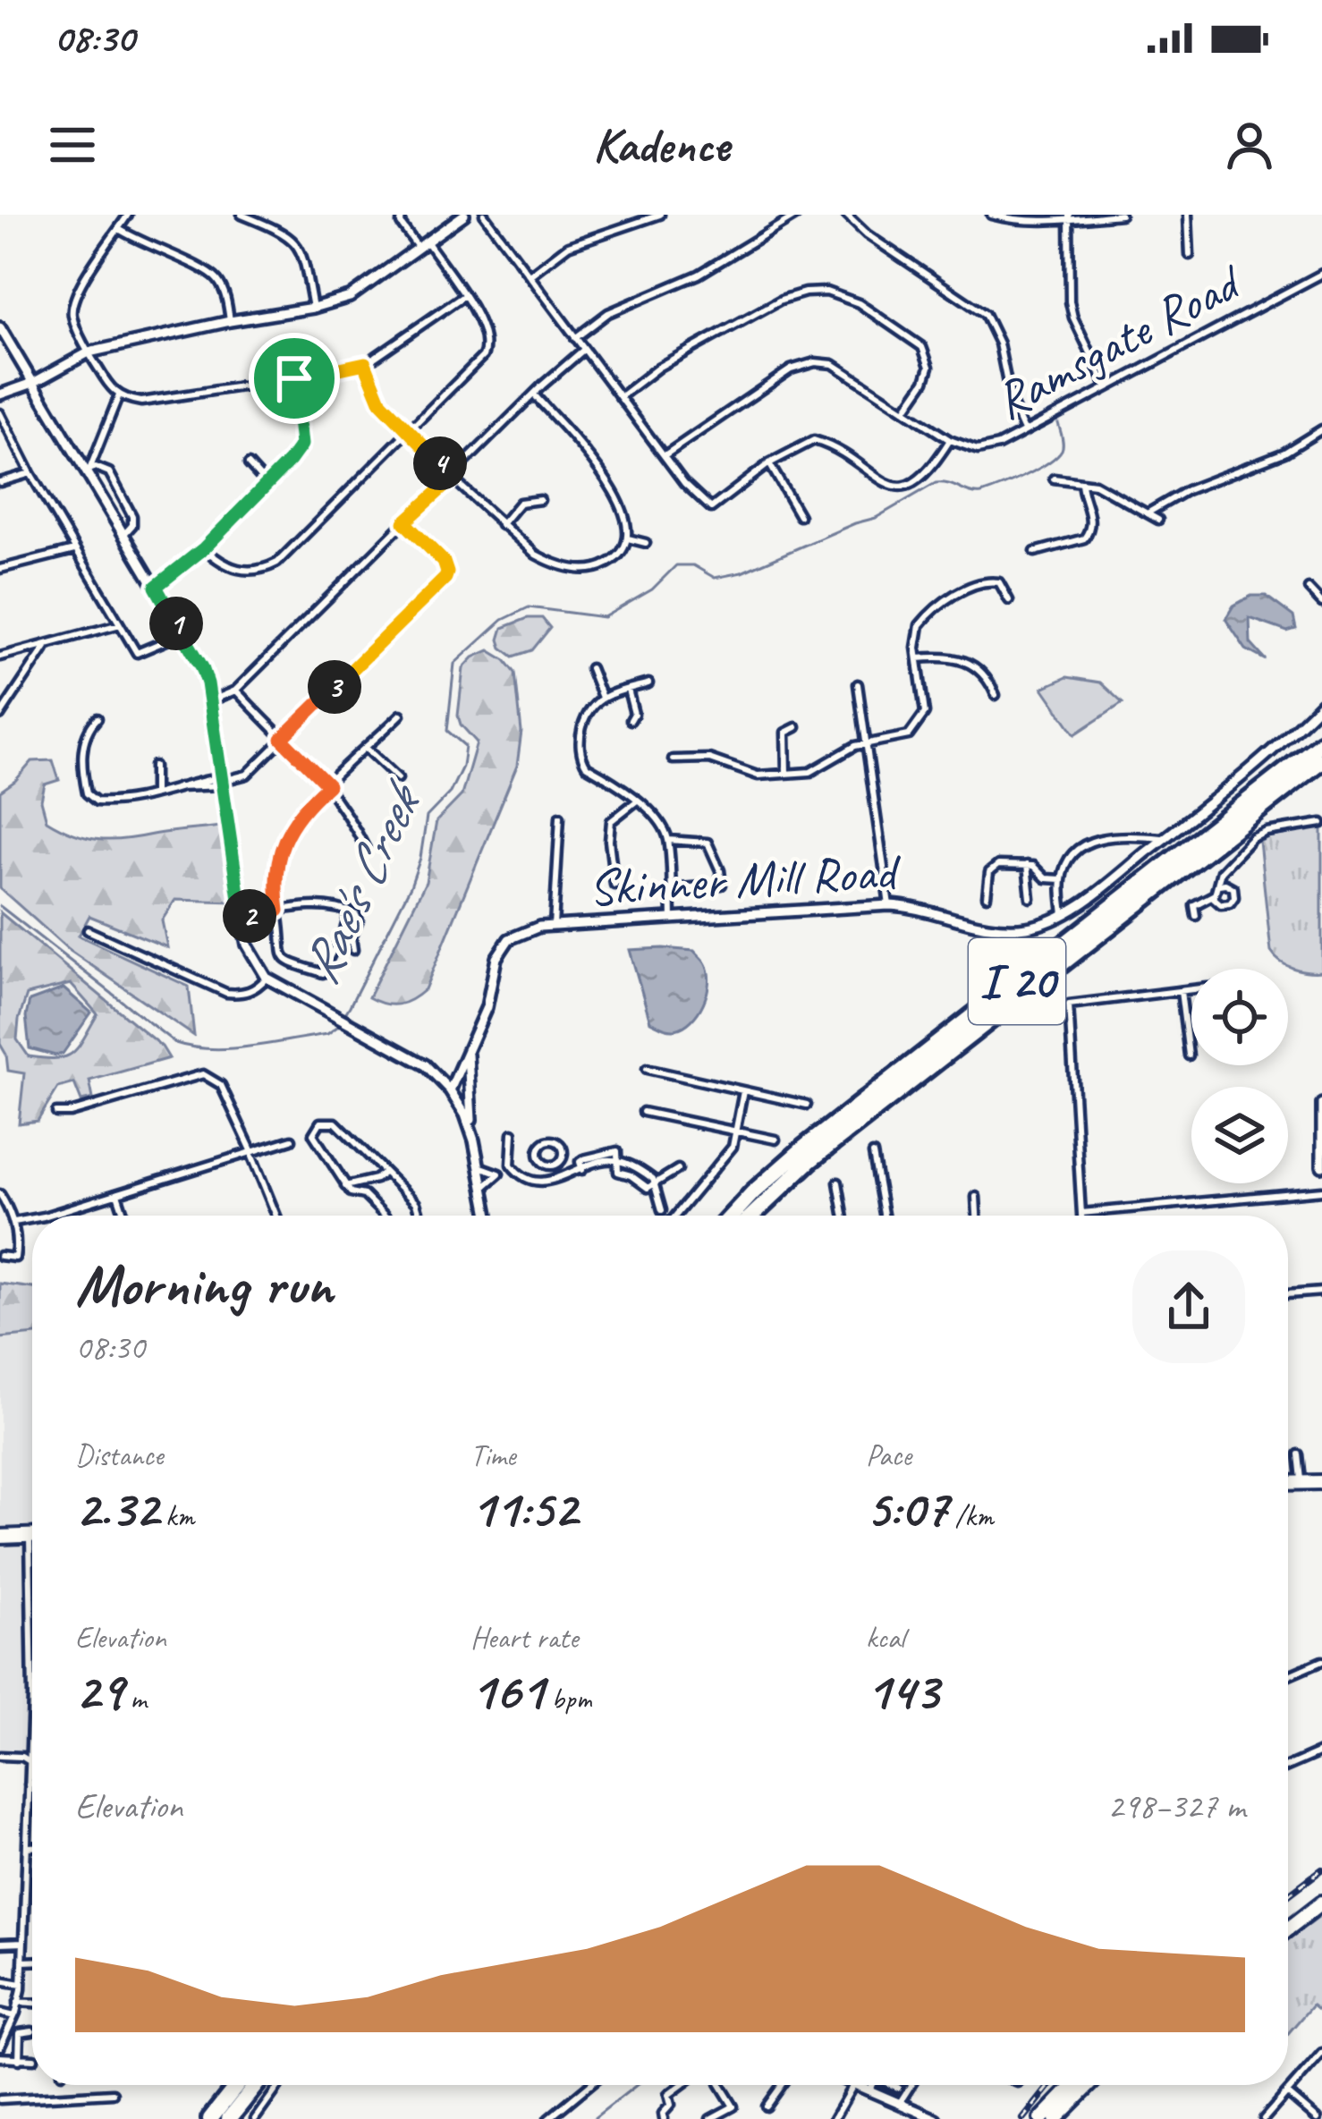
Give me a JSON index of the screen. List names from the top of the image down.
{
  "streets": {
    "highway": ["I 20"],
    "street": ["Ramsgate Road", "Skinner Mill Road"]
  },
  "water": ["Rae's Creek"],
  "page": {
    "status": "08:30",
    "header": "Kadence",
    "pins": [
      "4",
      "1",
      "3",
      "2"
    ],
    "heading": ["Morning run", "08:30"],
    "stats": [
      ["Distance", "2.32 km"],
      ["Time", "11:52"],
      ["Pace", "5:07 /km"],
      ["Elevation", "29 m"],
      ["Heart rate", "161 bpm"],
      ["kcal", "143"]
    ],
    "chart": ["Elevation", "298–327 m"]
  }
}
